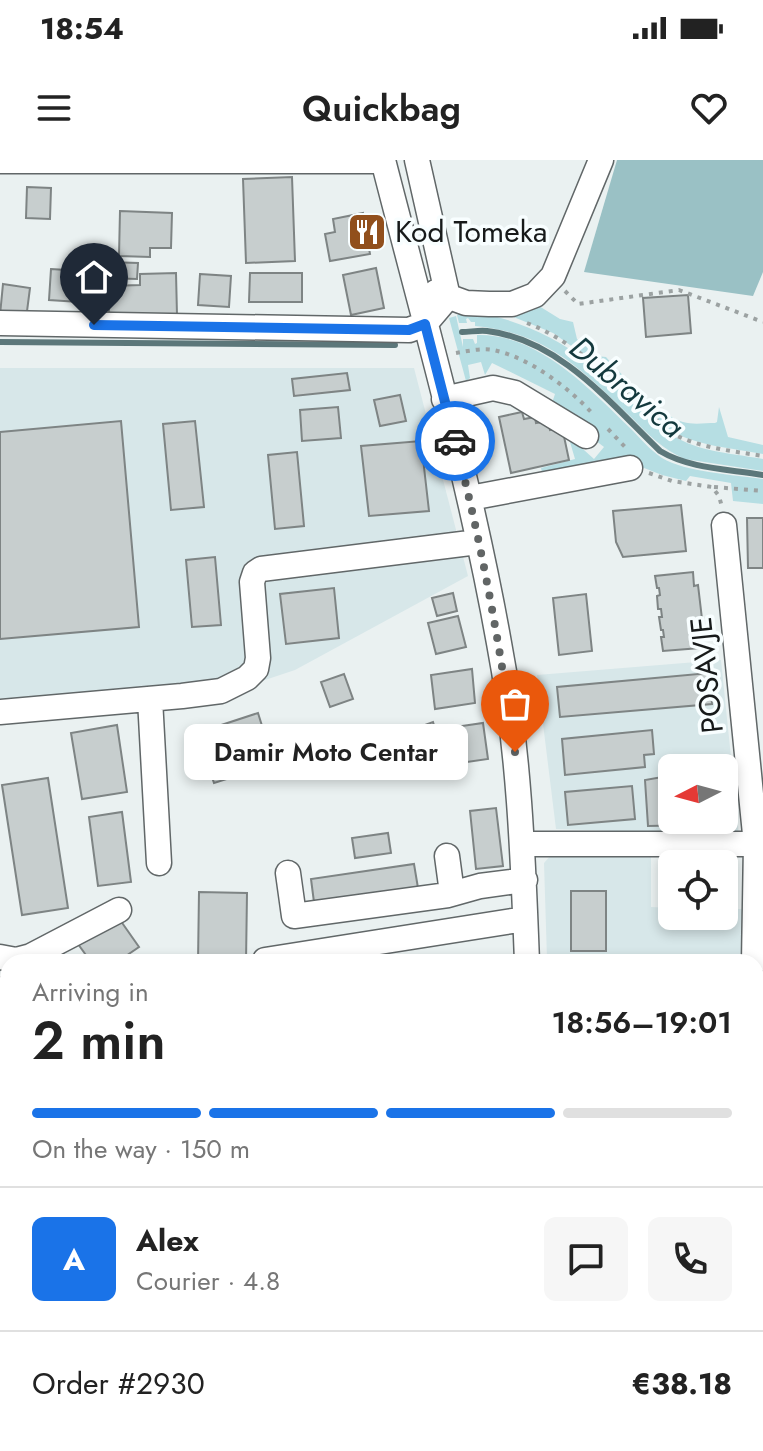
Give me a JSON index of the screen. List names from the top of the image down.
{
  "streets": {
    "street": ["POSAVJE"]
  },
  "water": ["Dubravica"],
  "places": {
    "restaurant": ["Kod Tomeka"],
    "other": ["Damir Moto Centar"]
  },
  "north": "left",
  "page": {
    "status": "18:54",
    "header": "Quickbag",
    "bubble": "Damir Moto Centar",
    "heading": ["2 min", "Arriving in", "18:56–19:01"],
    "panel": [
      "Alex",
      "Courier · 4.8",
      "Order #2930",
      "€38.18"
    ],
    "bar": "On the way · 150 m",
    "round": "A"
  }
}
